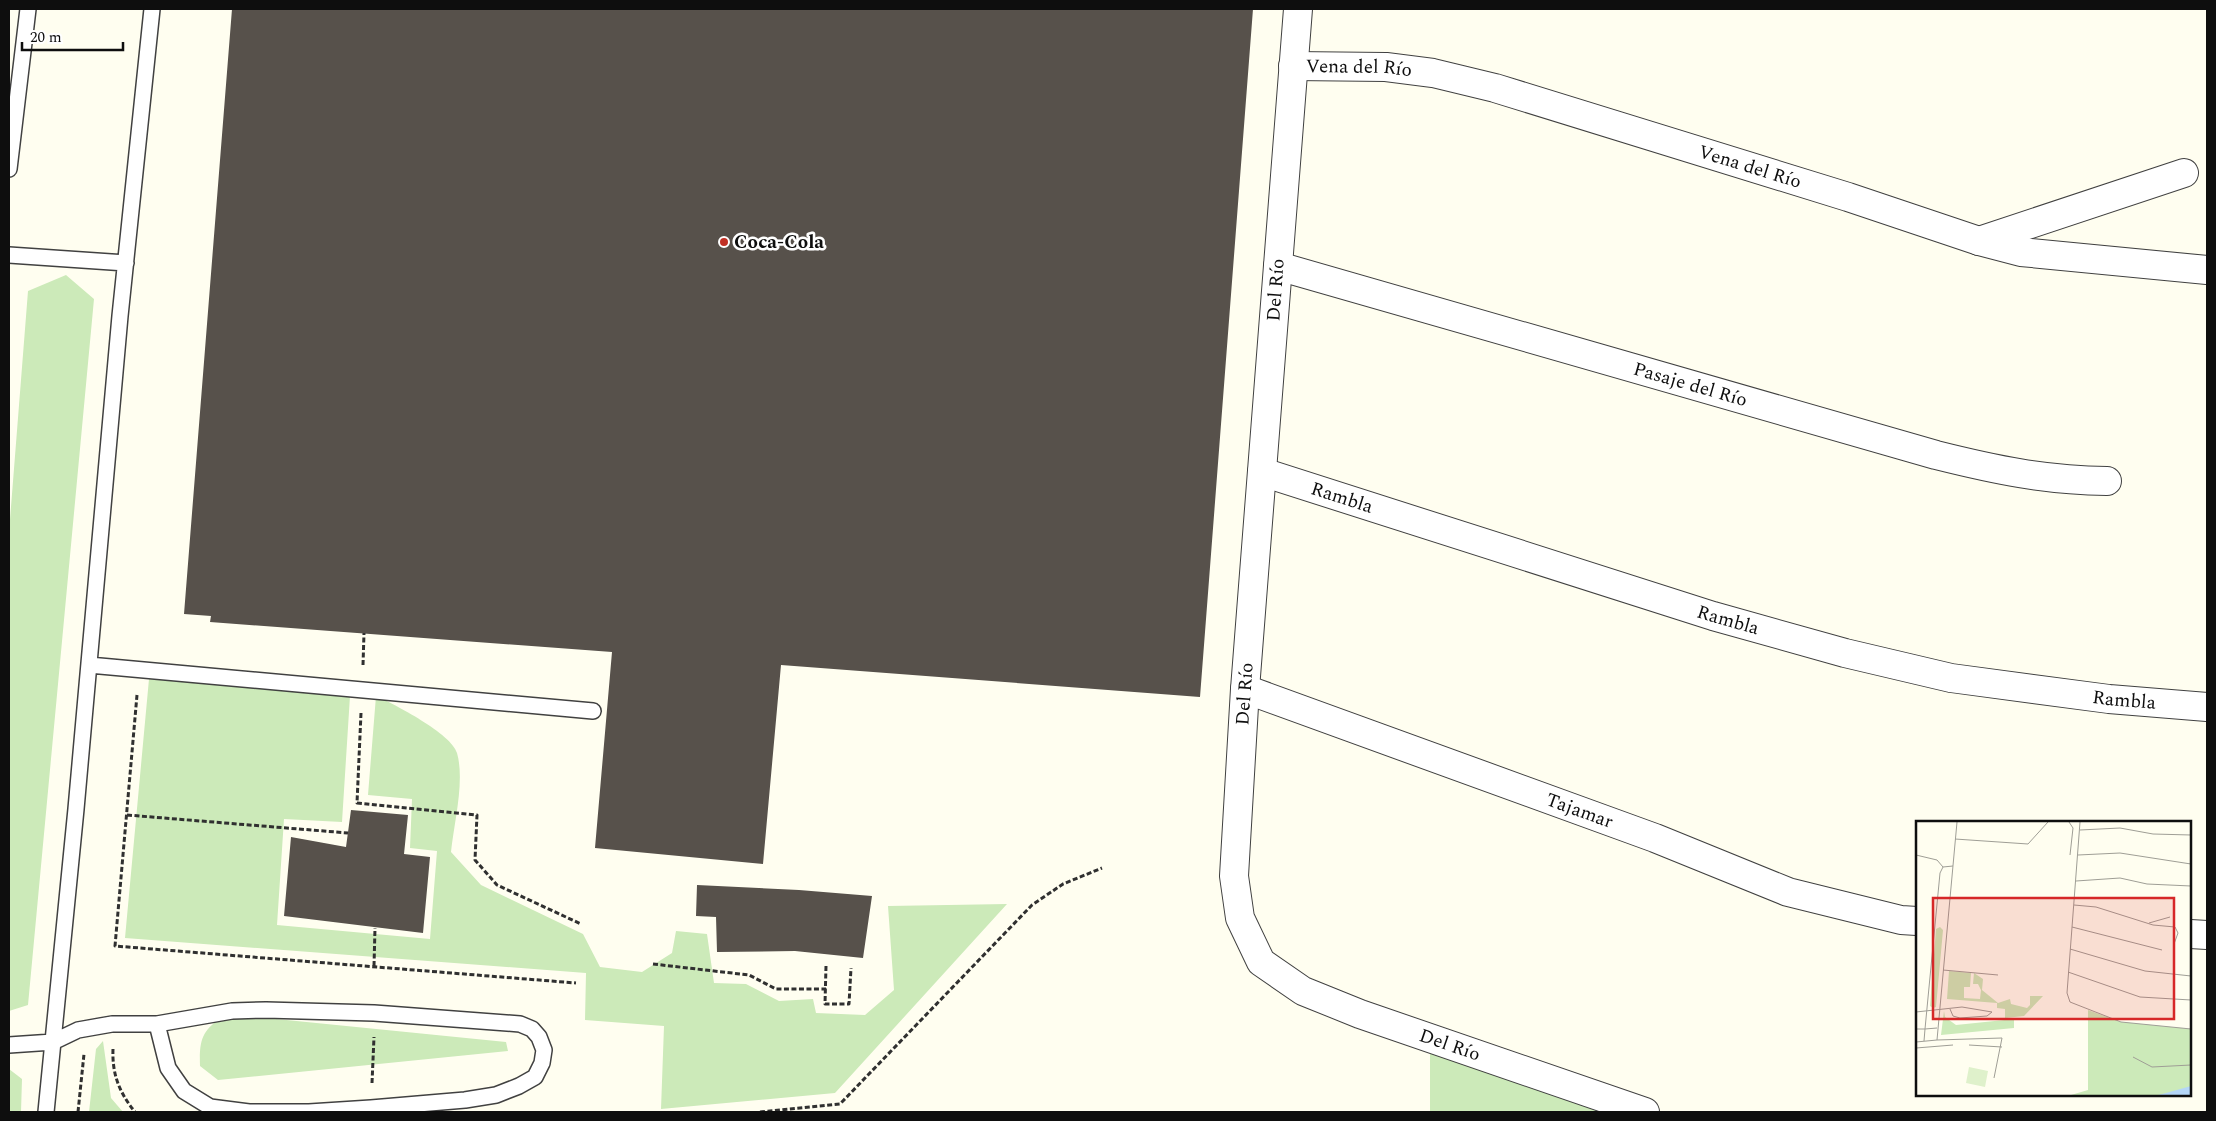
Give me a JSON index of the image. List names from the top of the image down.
{
  "streets": {
    "street": [
      "Vena del Río",
      "Del Río",
      "Pasaje del Río",
      "Rambla",
      "Tajamar"
    ]
  },
  "crossings": [
    ["Vena del Río", "Del Río"],
    ["Del Río", "Pasaje del Río"],
    ["Del Río", "Rambla"],
    ["Del Río", "Tajamar"]
  ],
  "places": ["Coca-Cola"],
  "scale_bar": "20 m"
}
